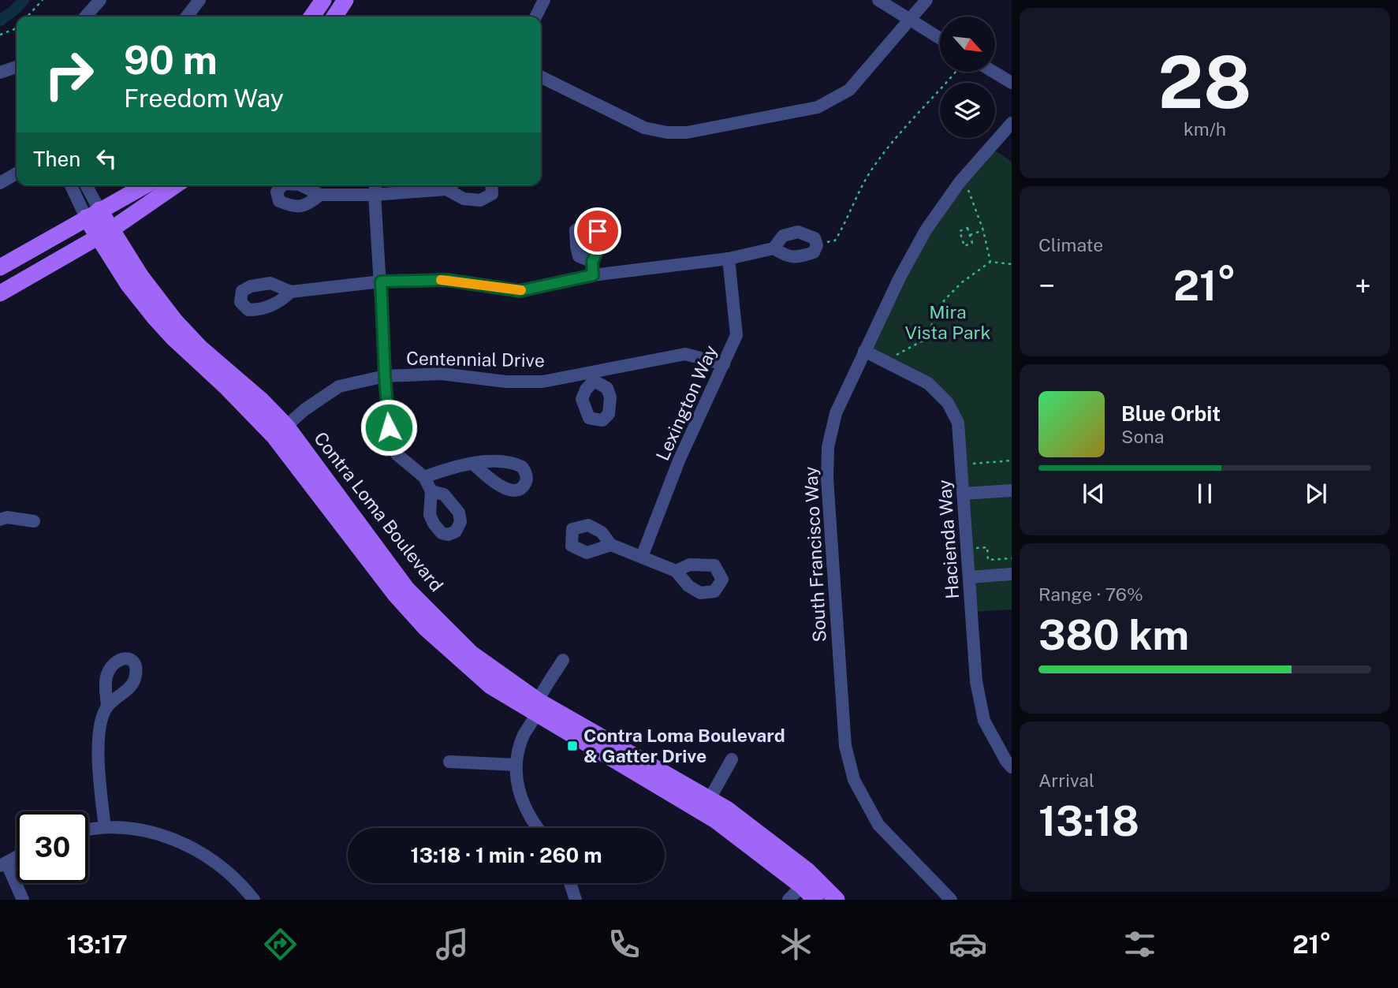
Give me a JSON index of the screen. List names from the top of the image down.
{
  "streets": {
    "main road": ["Contra Loma Boulevard"],
    "street": [
      "Centennial Drive",
      "Lexington Way",
      "Hacienda Way",
      "South Francisco Way"
    ]
  },
  "crossings": [
    ["Centennial Drive", "Lexington Way"],
    ["Centennial Drive", "Contra Loma Boulevard"],
    ["Hacienda Way", "South Francisco Way"]
  ],
  "parks": ["Mira Vista Park"],
  "places": {
    "transit": ["Contra Loma Boulevard & Gatter Drive"]
  },
  "north": "bottom right",
  "page": {
    "tile": [
      ["28", "km/h"],
      "Climate",
      ["Range · 76%", "380 km"],
      ["Arrival", "13:18"]
    ],
    "turn": ["90 m", "Freedom Way"],
    "then": "Then",
    "heat": ["−", "21°", "+"],
    "song": ["Blue Orbit", "Sona"],
    "limit": "30",
    "trip": "13:18 · 1 min · 260 m",
    "tabs": ["13:17", "21°"]
  }
}
